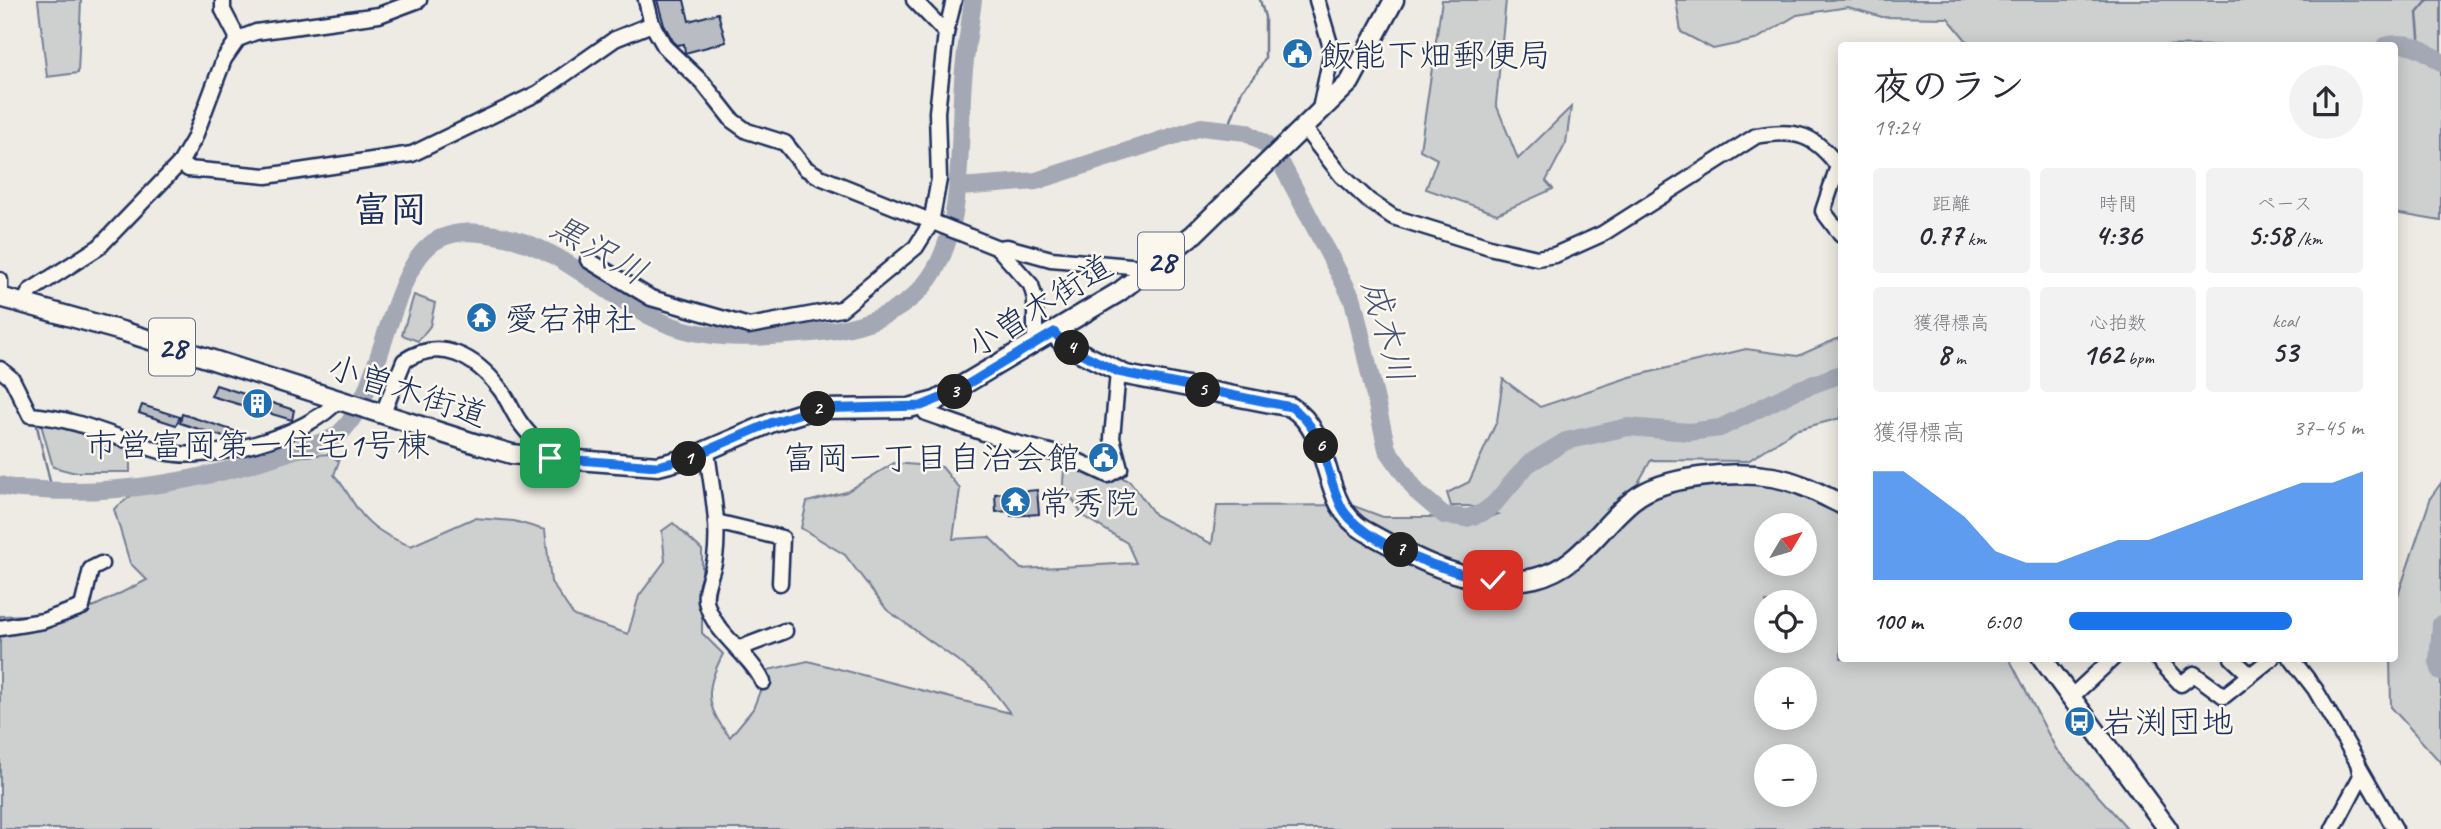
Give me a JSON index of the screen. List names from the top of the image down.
{
  "streets": {
    "main road": ["28", "小曽木街道"]
  },
  "districts": ["富岡"],
  "water": ["黒沢川", "成木川"],
  "places": {
    "public building": ["飯能下畑郵便局", "富岡一丁目自治会館"],
    "temple": ["愛宕神社", "常秀院"],
    "building": ["市営富岡第一住宅1号棟"],
    "bus stop": ["岩渕団地"]
  },
  "north": "top right",
  "page": {
    "heading": ["夜のラン", "19:24"],
    "stats": [
      ["距離", "0.77 km"],
      ["時間", "4:36"],
      ["ペース", "5:58 /km"],
      ["獲得標高", "8 m"],
      ["心拍数", "162 bpm"],
      ["kcal", "53"]
    ],
    "pins": [
      "4",
      "5",
      "3",
      "2",
      "6",
      "1",
      "7"
    ],
    "chart": ["獲得標高", "37–45 m"],
    "map_buttons": ["+", "−"],
    "list": [
      {
        "name": "100 m",
        "note": "6:00"
      }
    ]
  }
}
